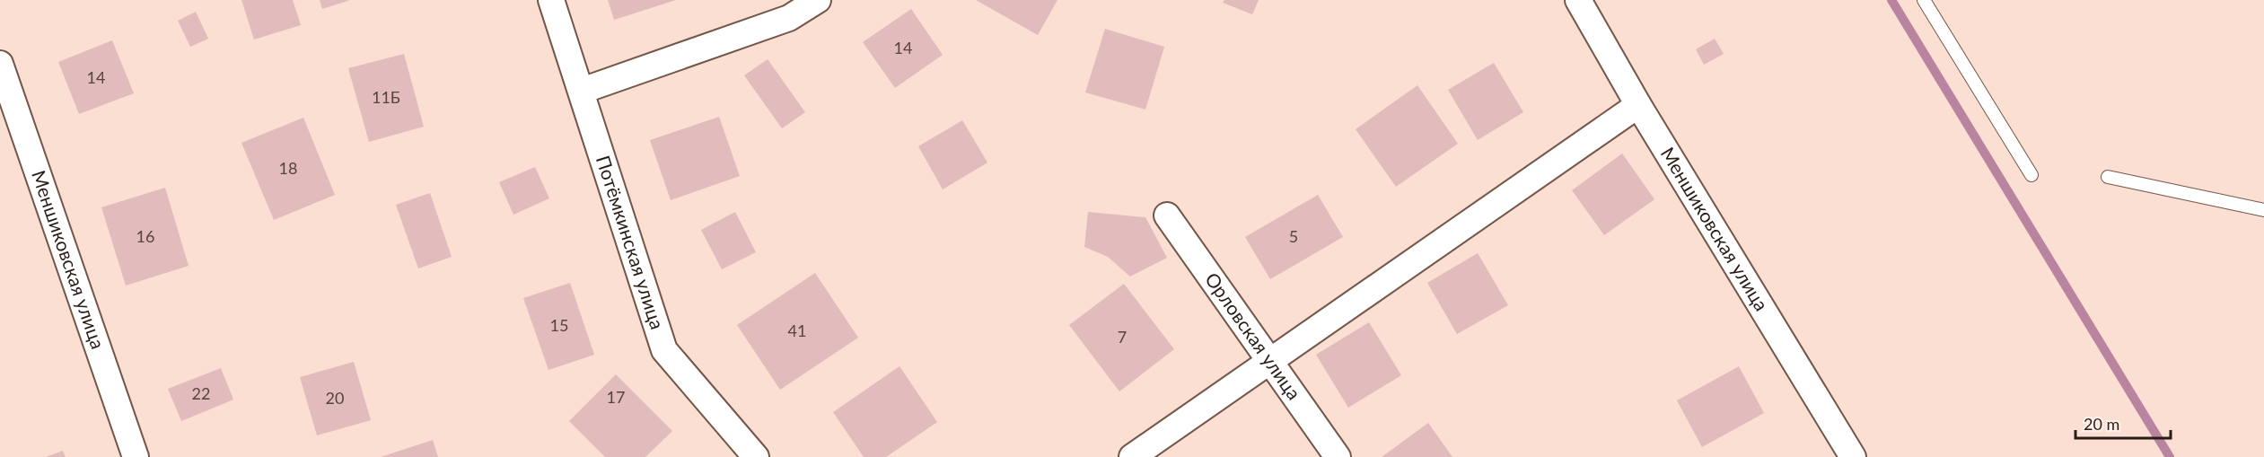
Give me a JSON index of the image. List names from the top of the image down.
{
  "streets": {
    "street": ["Меншиковская улица", "Потёмкинская улица", "Орловская улица"]
  },
  "house_numbers": [
    "14",
    "14",
    "11Б",
    "18",
    "16",
    "5",
    "15",
    "41",
    "7",
    "22",
    "17",
    "20"
  ],
  "scale_bar": "20 m"
}
